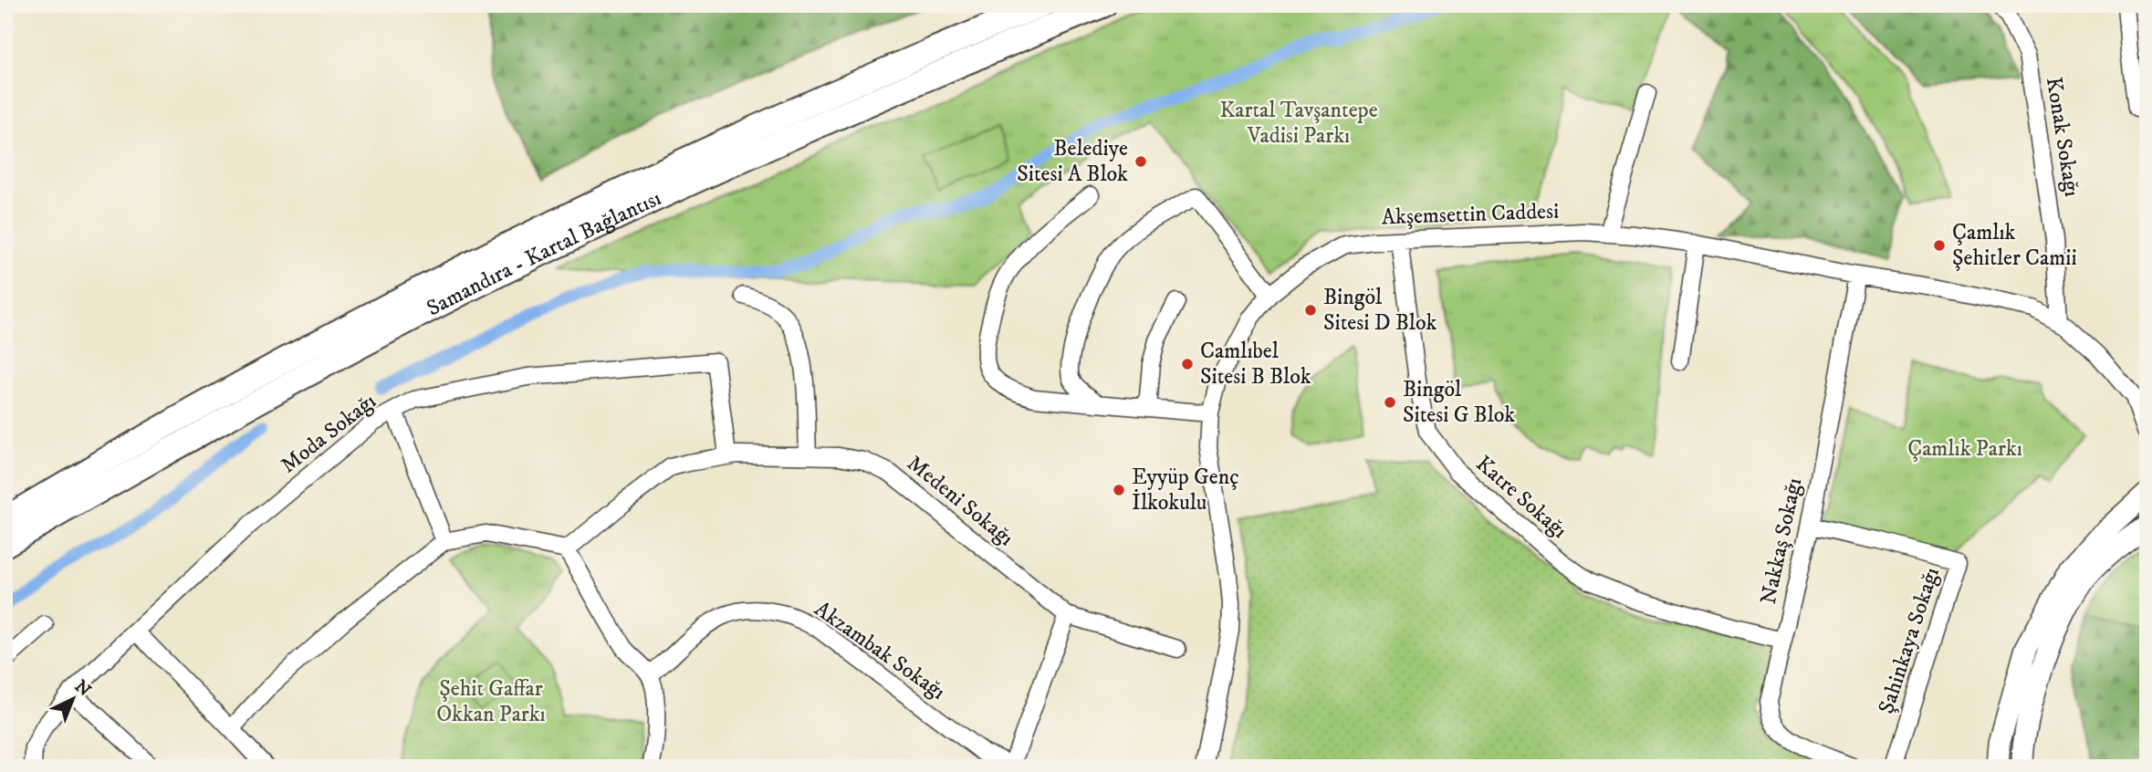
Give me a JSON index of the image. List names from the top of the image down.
{
  "streets": {
    "highway": ["Samandıra - Kartal Bağlantısı"],
    "street": [
      "Konak Sokağı",
      "Akşemsettin Caddesi",
      "Moda Sokağı",
      "Katre Sokağı",
      "Medeni Sokağı",
      "Nakkaş Sokağı",
      "Şahinkaya Sokağı",
      "Akzambak Sokağı"
    ]
  },
  "crossings": [
    ["Konak Sokağı", "Akşemsettin Caddesi"],
    ["Akşemsettin Caddesi", "Katre Sokağı"],
    ["Akşemsettin Caddesi", "Nakkaş Sokağı"],
    ["Moda Sokağı", "Medeni Sokağı"],
    ["Katre Sokağı", "Nakkaş Sokağı"],
    ["Nakkaş Sokağı", "Şahinkaya Sokağı"]
  ],
  "parks": ["Kartal Tavşantepe Vadisi Parkı", "Çamlık Parkı", "Şehit Gaffar Okkan Parkı"],
  "places": [
    "Belediye Sitesi A Blok",
    "Çamlık Şehitler Camii",
    "Bingöl Sitesi D Blok",
    "Camlıbel Sitesi B Blok",
    "Bingöl Sitesi G Blok",
    "Eyyüp Genç İlkokulu"
  ],
  "north": "top right"
}
